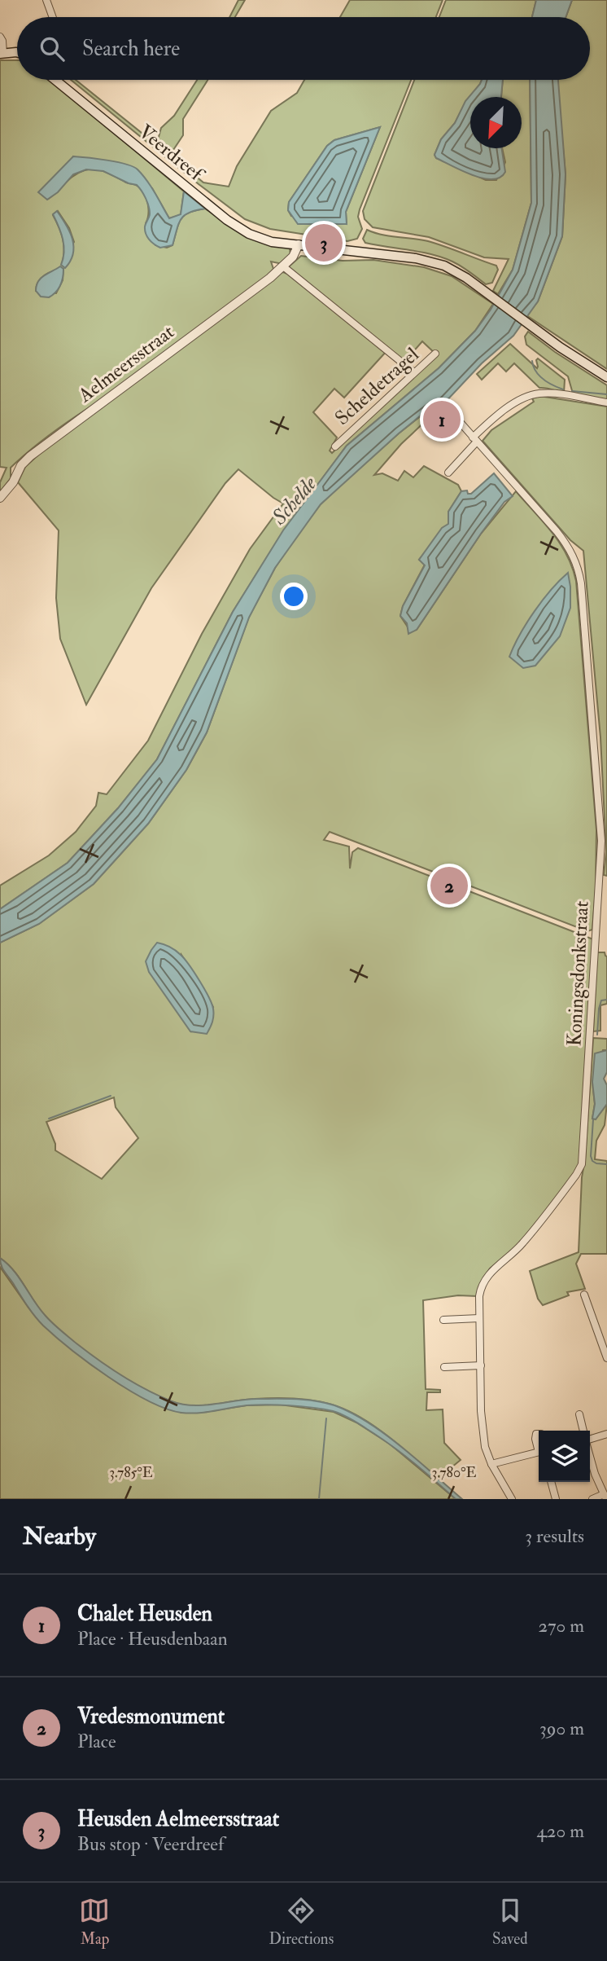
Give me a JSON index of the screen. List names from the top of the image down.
{
  "streets": {
    "main road": ["Veerdreef"],
    "street": ["Aelmeersstraat", "Scheldetragel", "Koningsdonkstraat"]
  },
  "water": ["Schelde"],
  "north": "bottom left",
  "page": {
    "search": "Search here",
    "pins": ["3", "1", "2"],
    "heading": ["Nearby", "3 results"],
    "list": [
      {
        "mark": "1",
        "name": "Chalet Heusden",
        "note": "Place · Heusdenbaan",
        "value": "270 m"
      },
      {
        "mark": "2",
        "name": "Vredesmonument",
        "note": "Place",
        "value": "390 m"
      },
      {
        "mark": "3",
        "name": "Heusden Aelmeersstraat",
        "note": "Bus stop · Veerdreef",
        "value": "420 m"
      }
    ],
    "nav": ["Map", "Directions", "Saved"]
  },
  "coordinates": ["3.785°E", "3.780°E"]
}
